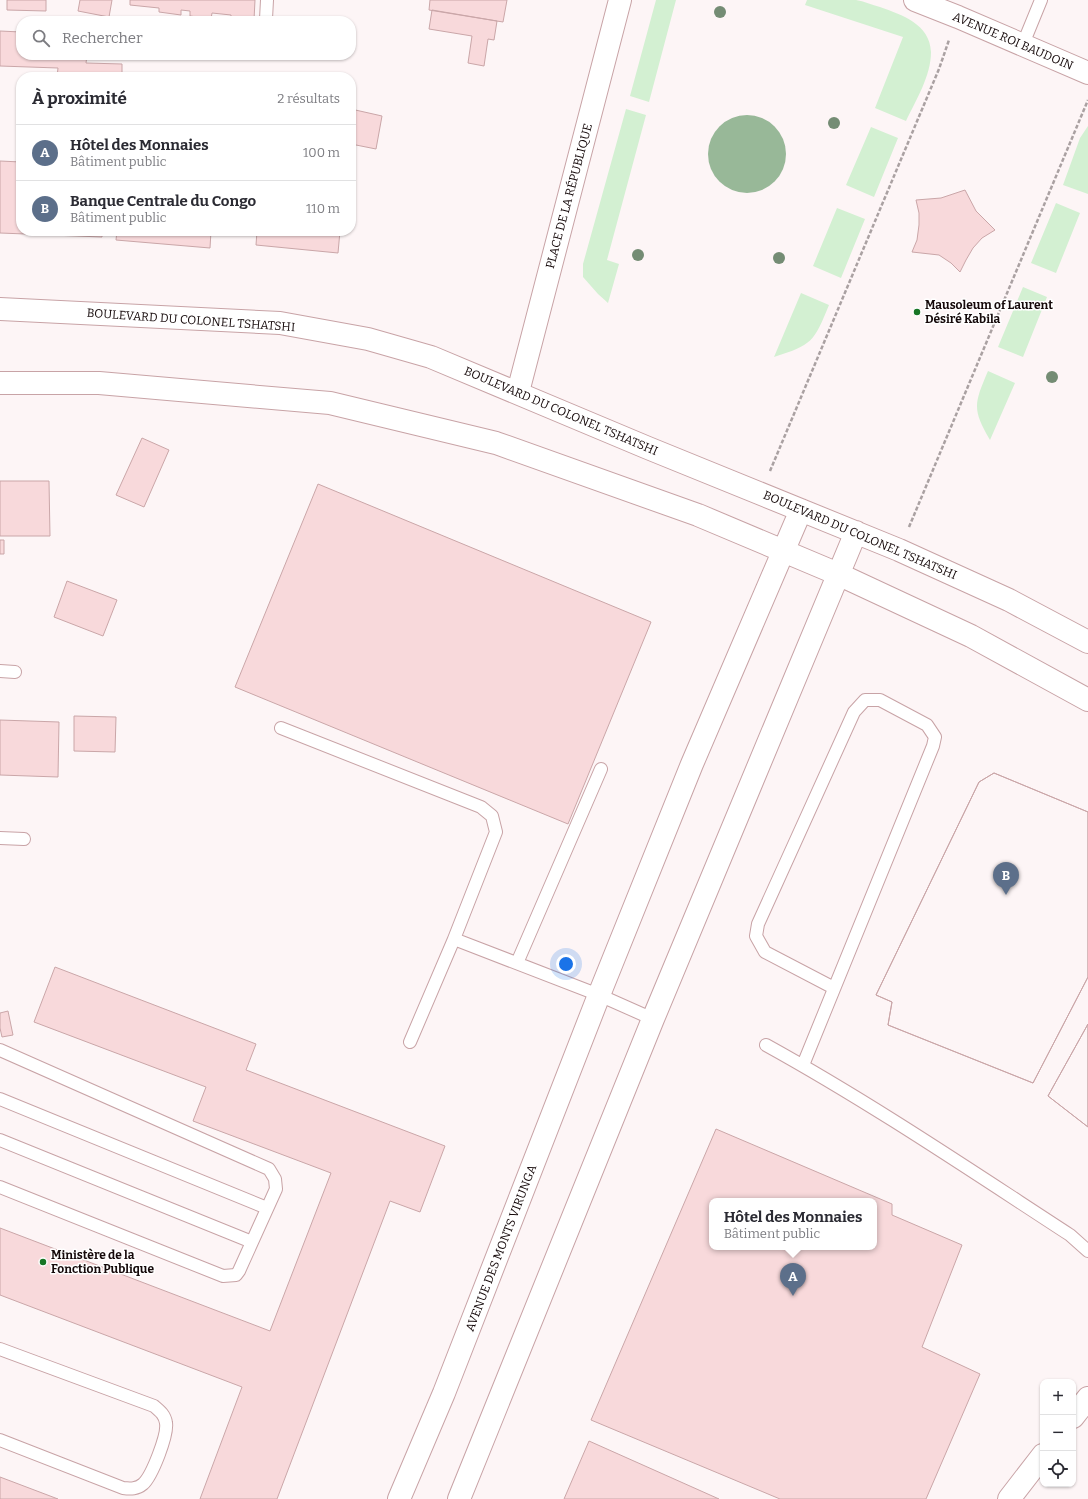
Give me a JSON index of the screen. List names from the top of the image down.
{
  "streets": {
    "street": [
      "AVENUE ROI BAUDOIN",
      "PLACE DE LA RÉPUBLIQUE",
      "BOULEVARD DU COLONEL TSHATSHI",
      "AVENUE DES MONTS VIRUNGA"
    ]
  },
  "crossings": [
    ["PLACE DE LA RÉPUBLIQUE", "BOULEVARD DU COLONEL TSHATSHI"],
    ["BOULEVARD DU COLONEL TSHATSHI", "AVENUE DES MONTS VIRUNGA"]
  ],
  "places": ["Mausoleum of Laurent Désiré Kabila", "Ministère de la Fonction Publique"],
  "page": {
    "search": "Rechercher",
    "heading": ["À proximité", "2 résultats"],
    "list": [
      {
        "mark": "A",
        "name": "Hôtel des Monnaies",
        "note": "Bâtiment public",
        "value": "100 m"
      },
      {
        "mark": "B",
        "name": "Banque Centrale du Congo",
        "note": "Bâtiment public",
        "value": "110 m"
      }
    ],
    "pins": ["B", "A"],
    "popup": ["Hôtel des Monnaies", "Bâtiment public"],
    "map_buttons": ["+", "−"]
  }
}
